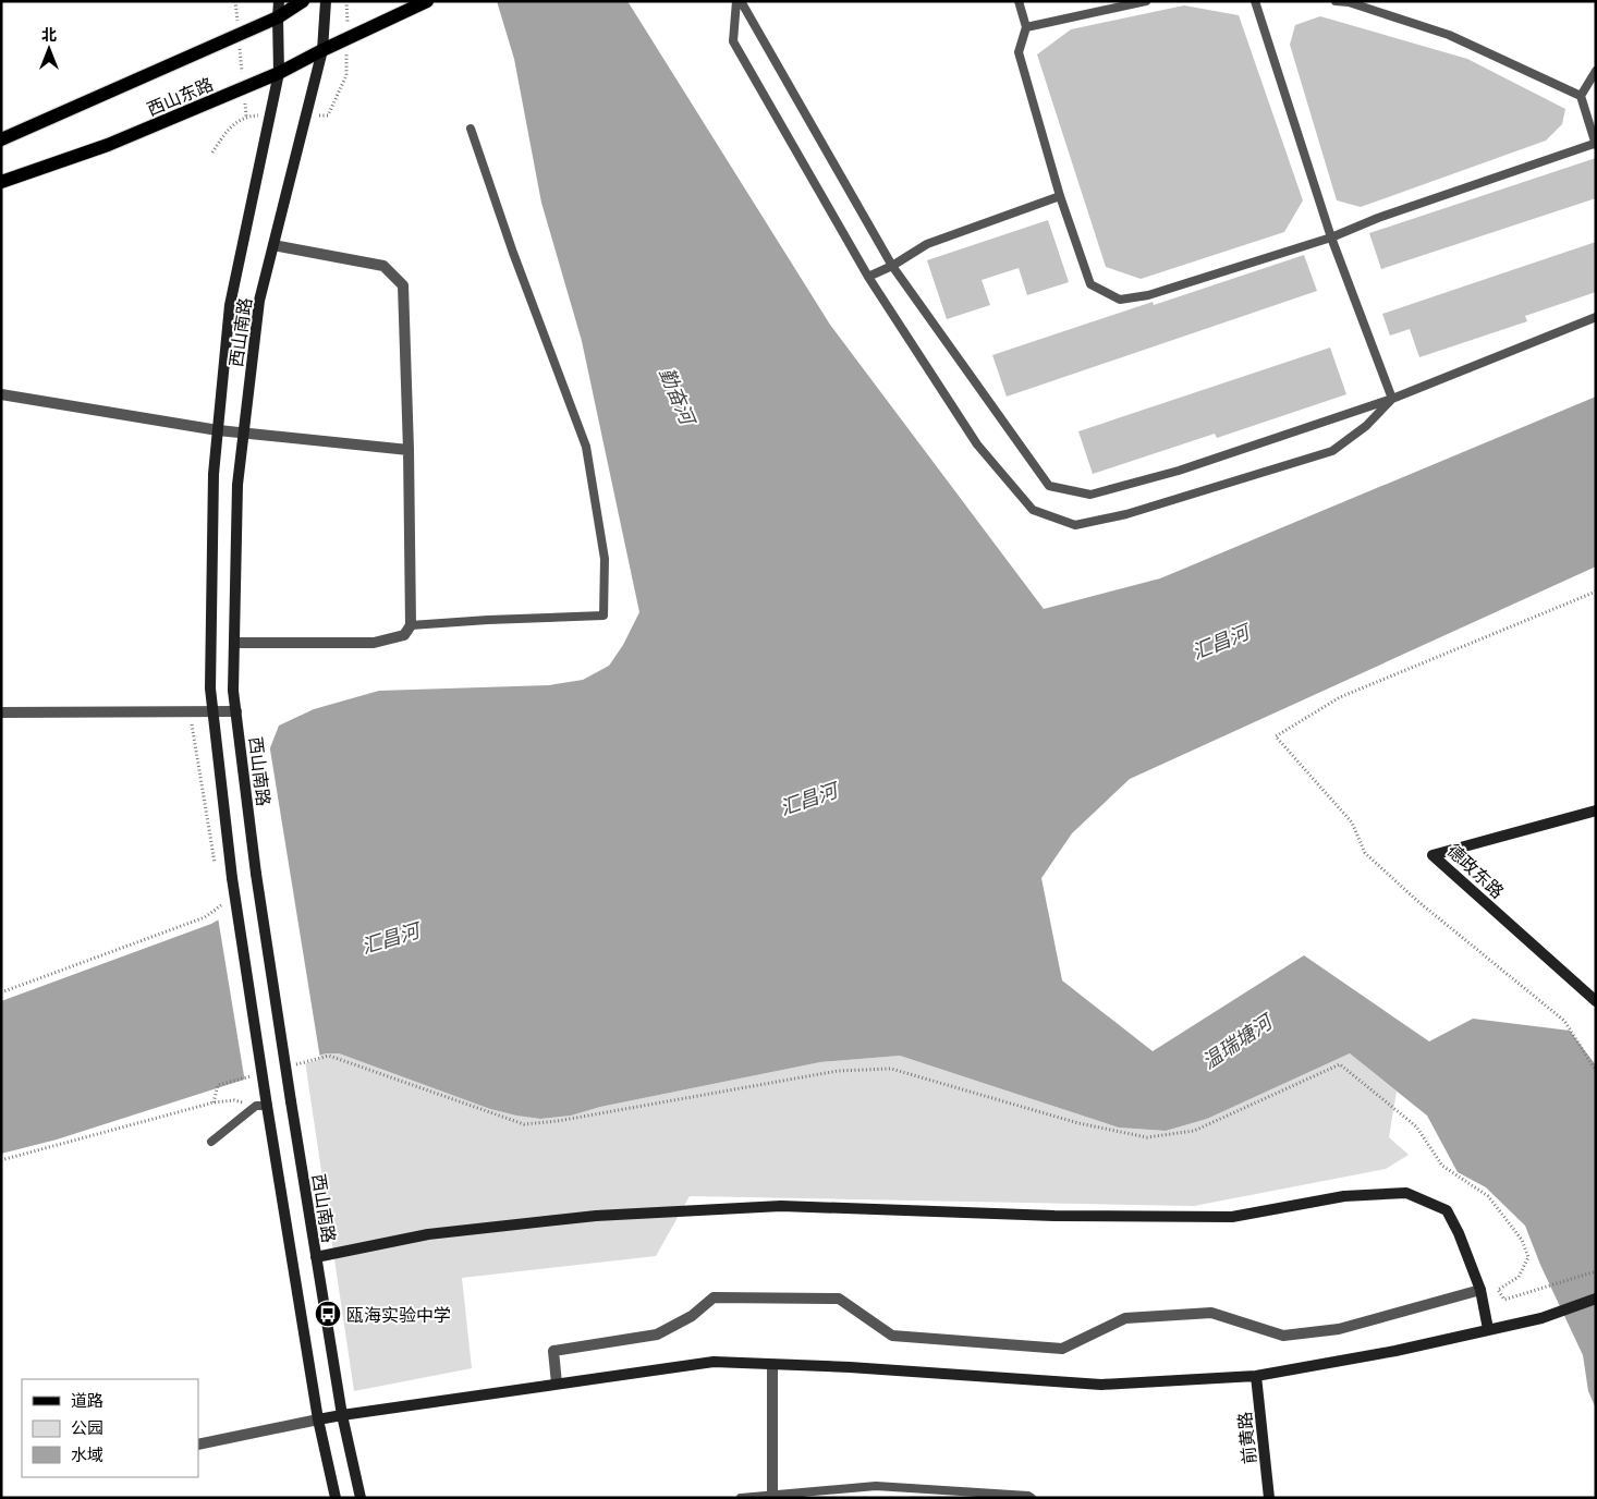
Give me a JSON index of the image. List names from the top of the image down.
{
  "streets": {
    "main road": ["西山东路"],
    "street": ["西山南路", "德政东路", "前黄路"]
  },
  "crossings": [
    ["西山东路", "西山南路"]
  ],
  "water": ["勤奋河", "汇昌河", "温瑞塘河"],
  "places": {
    "bus stop": ["瓯海实验中学"]
  },
  "legend": ["道路", "公园", "水域"],
  "north": "top"
}
